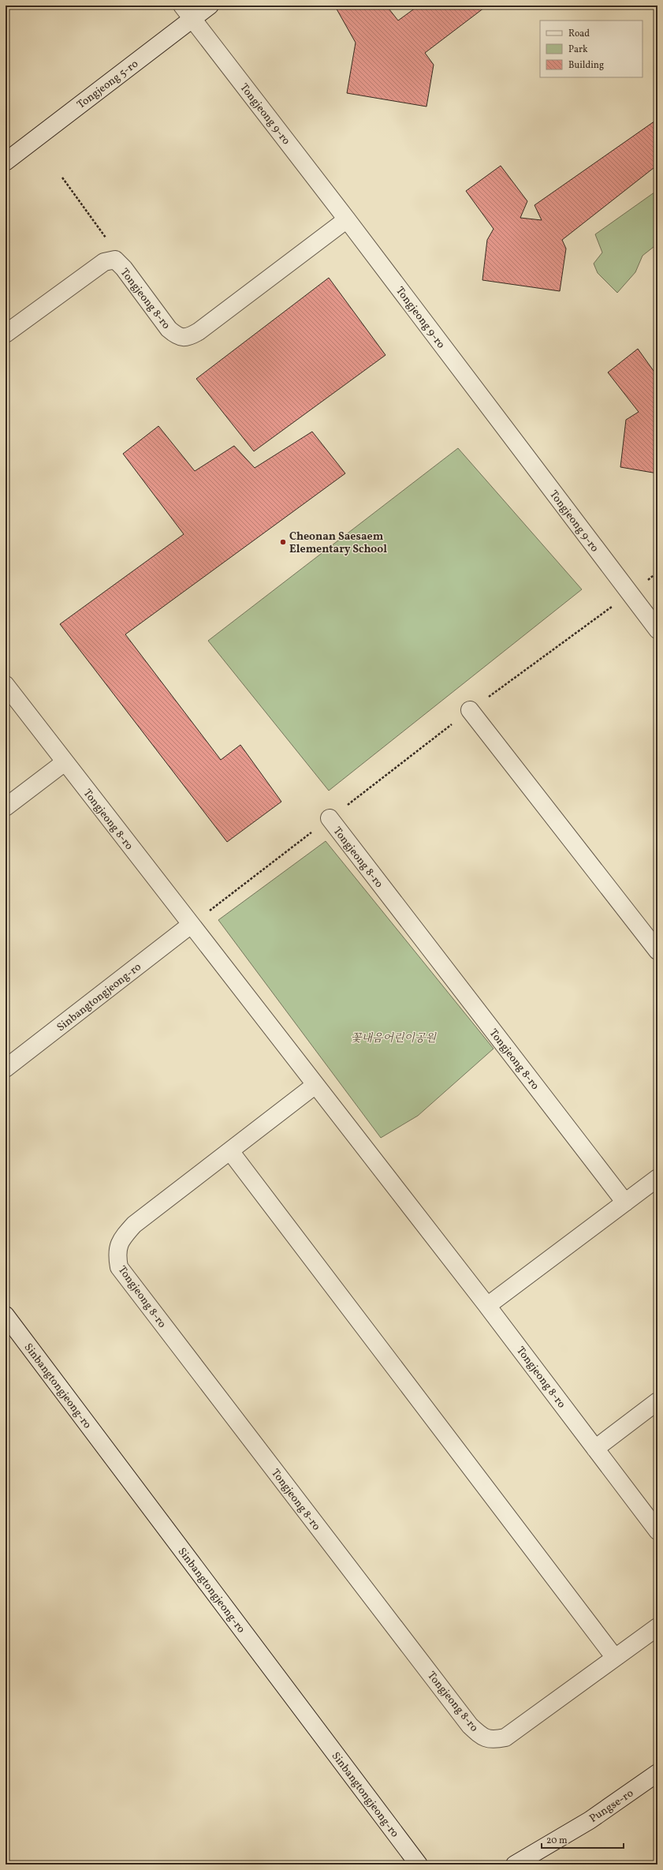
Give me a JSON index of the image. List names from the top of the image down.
{
  "streets": {
    "street": [
      "Tongjeong 5-ro",
      "Tongjeong 9-ro",
      "Tongjeong 8-ro",
      "Sinbangtongjeong-ro",
      "Pungse-ro"
    ]
  },
  "crossings": [
    ["Tongjeong 5-ro", "Tongjeong 9-ro"],
    ["Tongjeong 9-ro", "Tongjeong 8-ro"],
    ["Tongjeong 8-ro", "Sinbangtongjeong-ro"]
  ],
  "parks": ["꽃내음어린이공원"],
  "places": ["Cheonan Saesaem Elementary School"],
  "legend": ["Road", "Park", "Building"],
  "scale_bar": "20 m"
}
